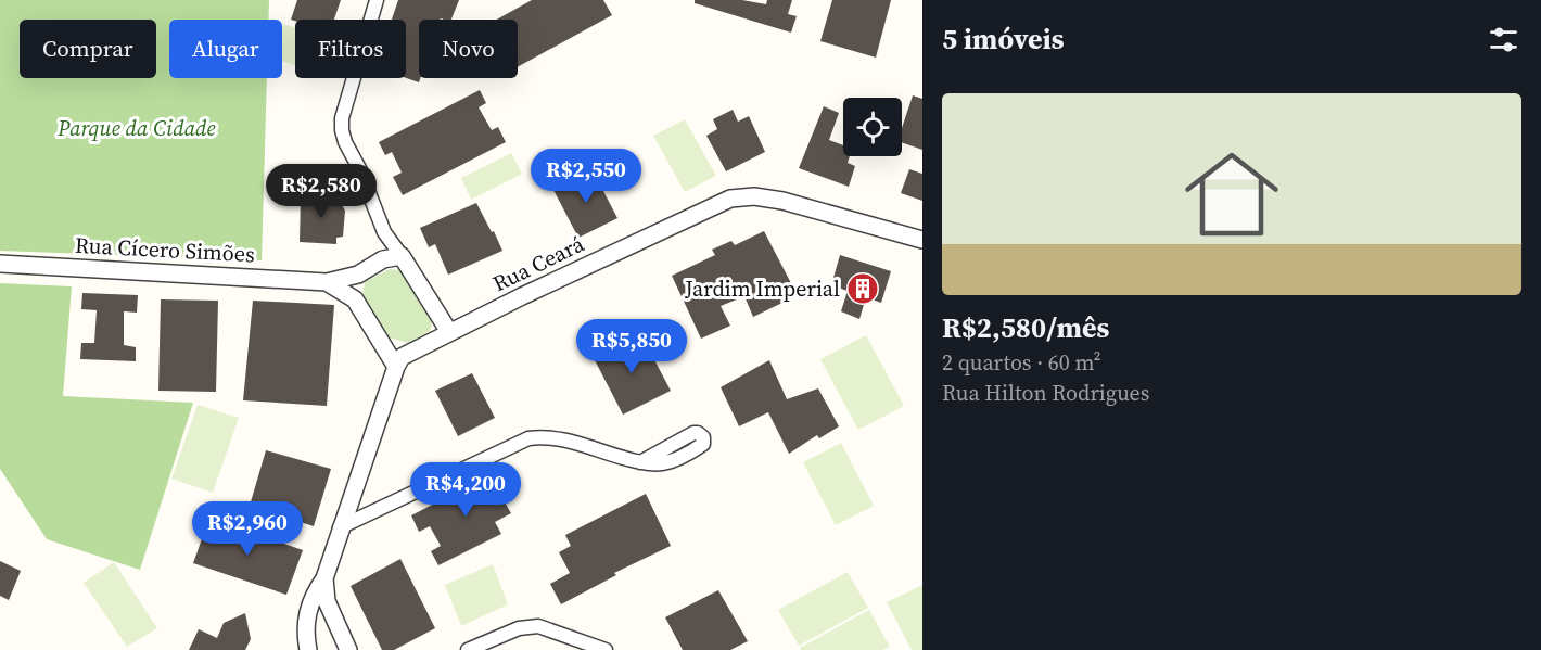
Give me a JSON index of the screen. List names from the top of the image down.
{
  "streets": {
    "street": ["Rua Cícero Simões", "Rua Ceará"]
  },
  "crossings": [
    ["Rua Cícero Simões", "Rua Ceará"]
  ],
  "parks": ["Parque da Cidade"],
  "places": {
    "building": ["Jardim Imperial"]
  },
  "page": {
    "heading": "5 imóveis",
    "chip": [
      "Comprar",
      "Alugar",
      "Filtros",
      "Novo"
    ],
    "list": [
      {
        "name": "R$2,580/mês",
        "note": "2 quartos · 60 m² · Rua Hilton Rodrigues"
      }
    ],
    "price": [
      "R$2,550",
      "R$2,580",
      "R$5,850",
      "R$4,200",
      "R$2,960"
    ]
  }
}
